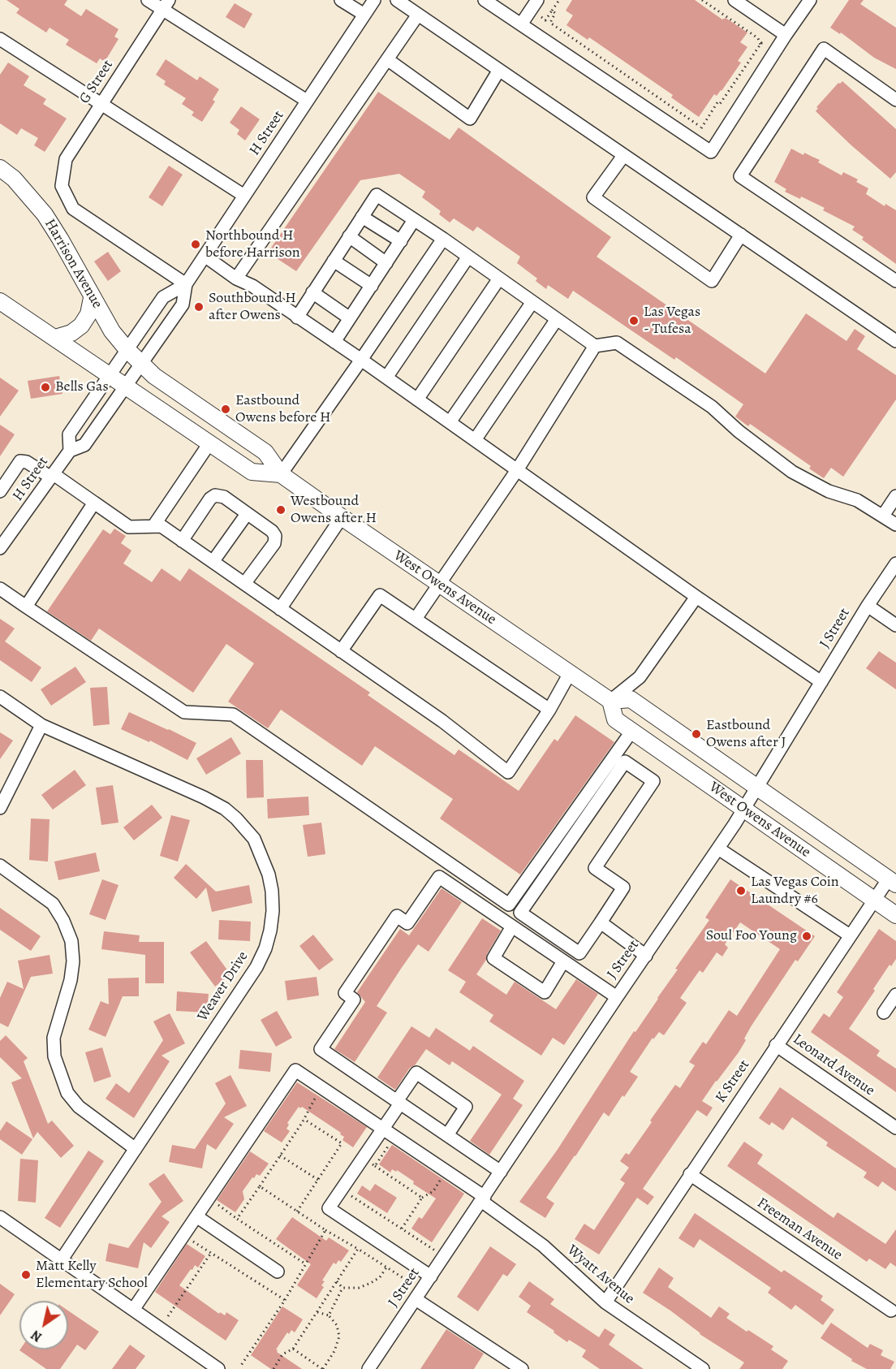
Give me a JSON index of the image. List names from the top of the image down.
{
  "streets": {
    "main road": ["Harrison Avenue", "West Owens Avenue"],
    "street": [
      "G Street",
      "H Street",
      "J Street",
      "Weaver Drive",
      "Leonard Avenue",
      "K Street",
      "Freeman Avenue",
      "Wyatt Avenue"
    ]
  },
  "crossings": [
    ["G Street", "Harrison Avenue"],
    ["H Street", "Harrison Avenue"],
    ["H Street", "West Owens Avenue"],
    ["Harrison Avenue", "West Owens Avenue"],
    ["West Owens Avenue", "J Street"],
    ["West Owens Avenue", "K Street"],
    ["J Street", "Wyatt Avenue"],
    ["Leonard Avenue", "K Street"],
    ["K Street", "Freeman Avenue"],
    ["K Street", "Wyatt Avenue"]
  ],
  "places": [
    "Northbound H before Harrison",
    "Southbound H after Owens",
    "Las Vegas - Tufesa",
    "Bells Gas",
    "Eastbound Owens before H",
    "Westbound Owens after H",
    "Eastbound Owens after J",
    "Las Vegas Coin Laundry #6",
    "Soul Foo Young",
    "Matt Kelly Elementary School"
  ],
  "north": "bottom left"
}
